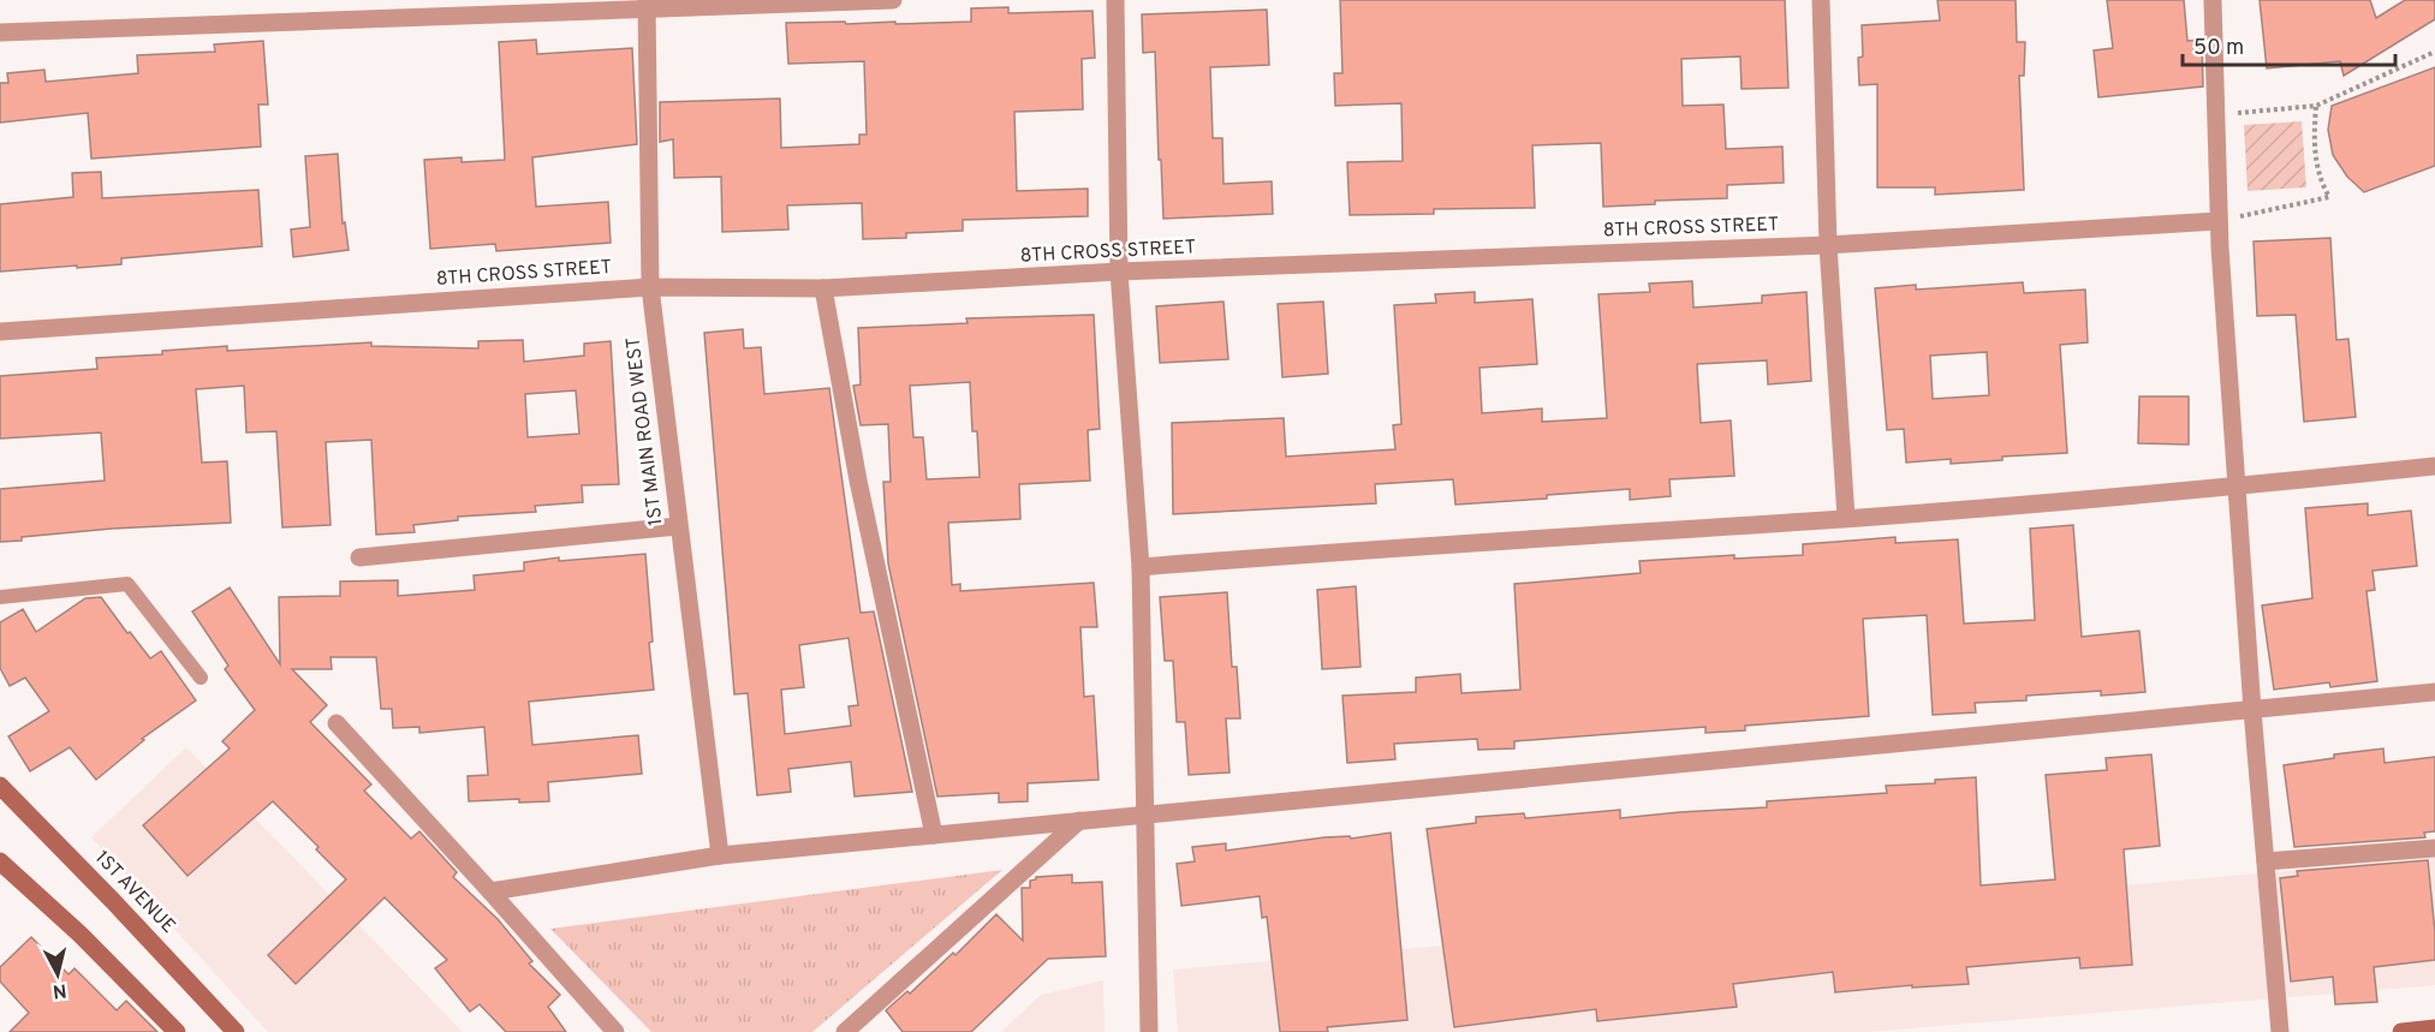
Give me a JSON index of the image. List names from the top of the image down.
{
  "streets": {
    "main road": ["1ST AVENUE"],
    "street": ["8TH CROSS STREET", "1ST MAIN ROAD WEST"]
  },
  "crossings": [
    ["8TH CROSS STREET", "1ST MAIN ROAD WEST"]
  ],
  "scale_bar": "50 m",
  "north": "bottom"
}
